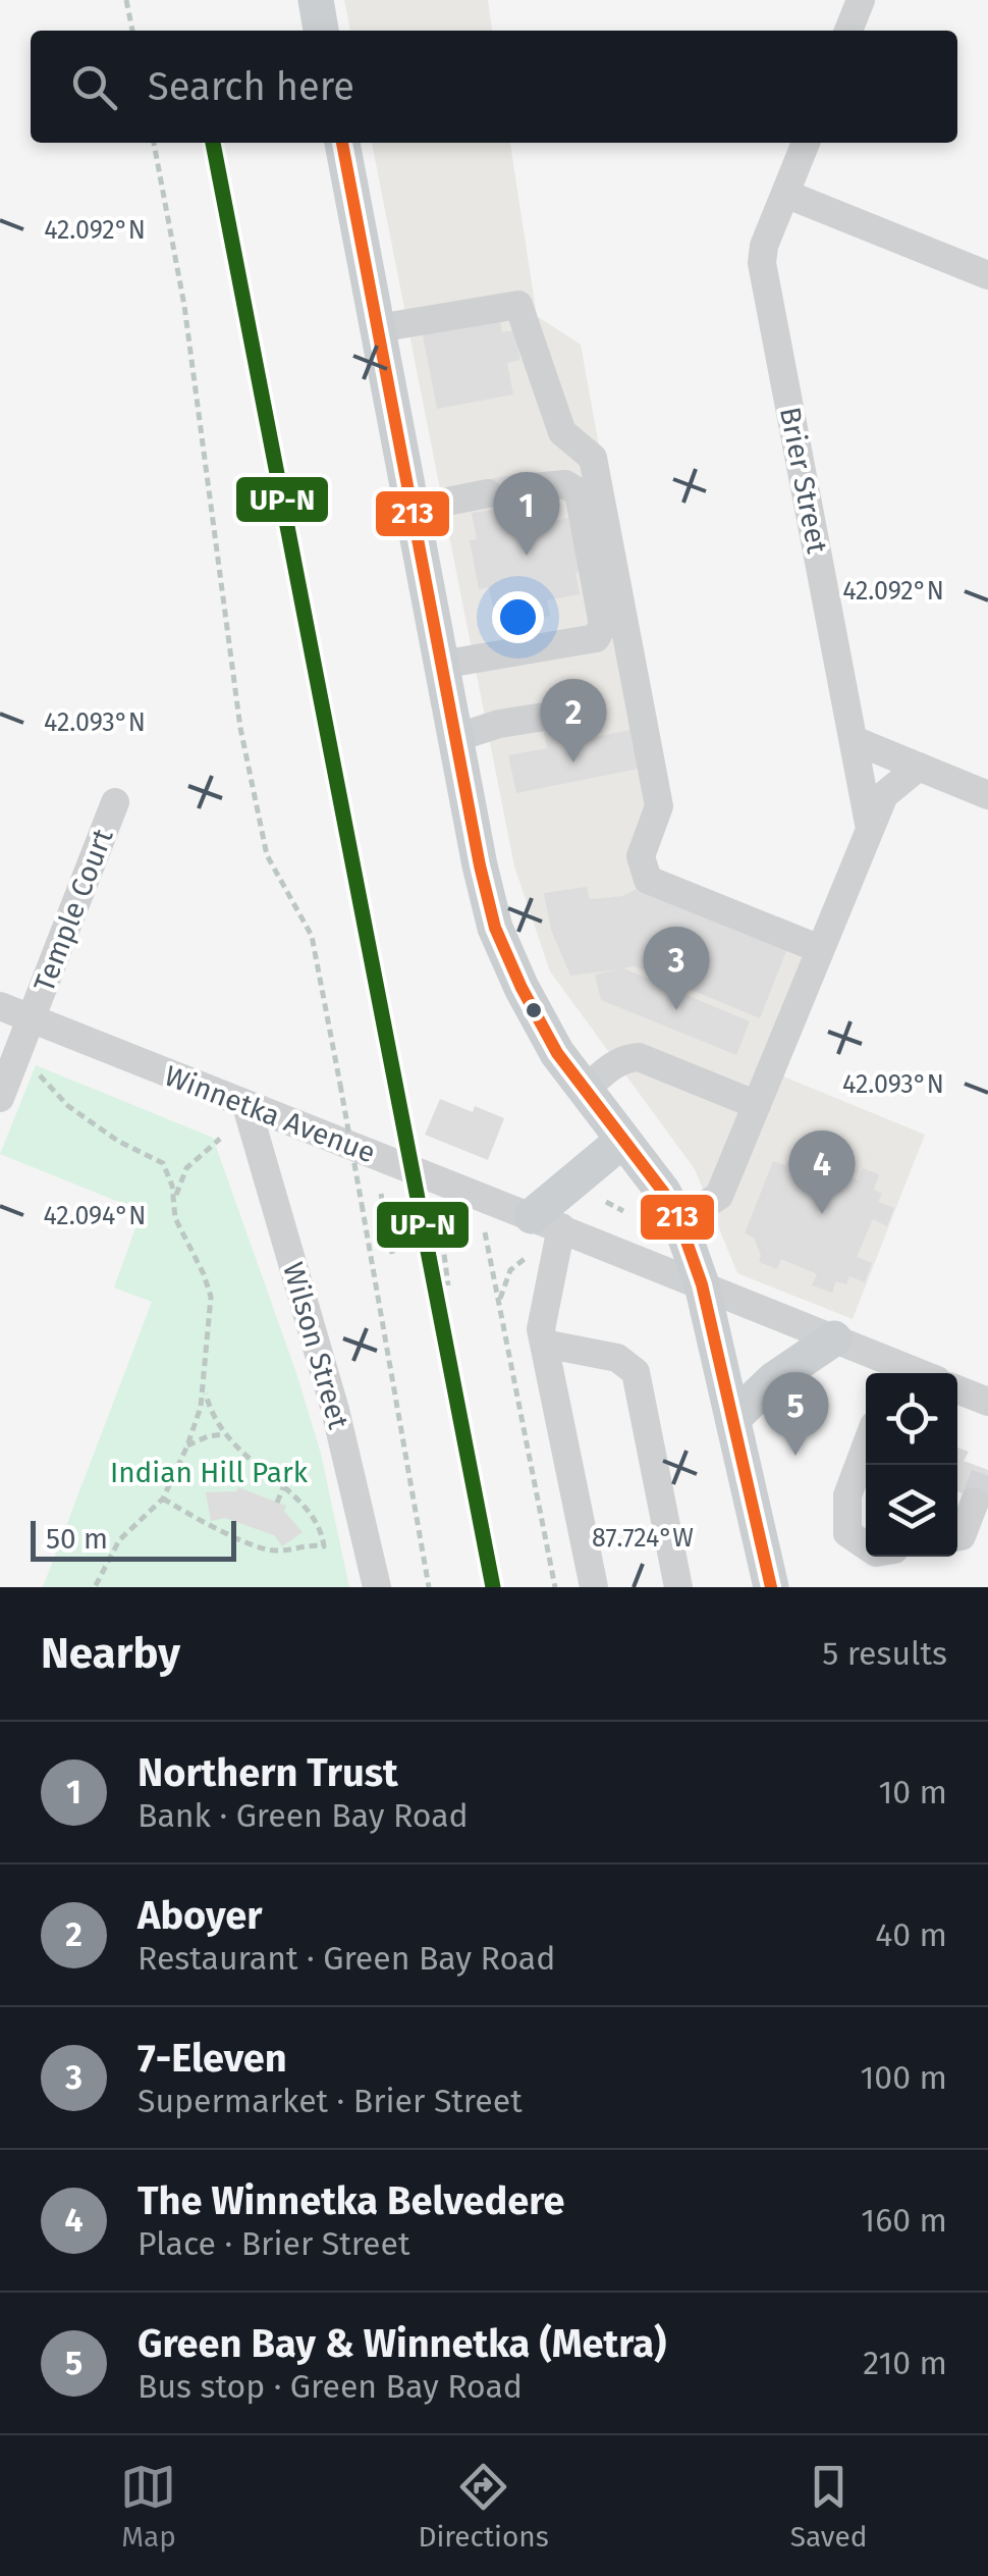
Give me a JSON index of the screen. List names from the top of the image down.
{
  "streets": {
    "street": [
      "Brier Street",
      "Temple Court",
      "Winnetka Avenue",
      "Wilson Street"
    ]
  },
  "crossings": [
    ["Temple Court", "Winnetka Avenue"],
    ["Winnetka Avenue", "Wilson Street"]
  ],
  "parks": ["Indian Hill Park"],
  "lines": ["transit line UP-N", "transit line 213"],
  "scale_bar": "50 m",
  "page": {
    "search": "Search here",
    "pins": [
      "1",
      "2",
      "3",
      "4",
      "5"
    ],
    "scale": "50 m",
    "heading": ["Nearby", "5 results"],
    "list": [
      {
        "mark": "1",
        "name": "Northern Trust",
        "note": "Bank · Green Bay Road",
        "value": "10 m"
      },
      {
        "mark": "2",
        "name": "Aboyer",
        "note": "Restaurant · Green Bay Road",
        "value": "40 m"
      },
      {
        "mark": "3",
        "name": "7-Eleven",
        "note": "Supermarket · Brier Street",
        "value": "100 m"
      },
      {
        "mark": "4",
        "name": "The Winnetka Belvedere",
        "note": "Place · Brier Street",
        "value": "160 m"
      },
      {
        "mark": "5",
        "name": "Green Bay & Winnetka (Metra)",
        "note": "Bus stop · Green Bay Road",
        "value": "210 m"
      }
    ],
    "nav": ["Map", "Directions", "Saved"]
  },
  "coordinates": [
    "42.092°N",
    "42.093°N",
    "42.094°N",
    "87.724°W"
  ]
}
